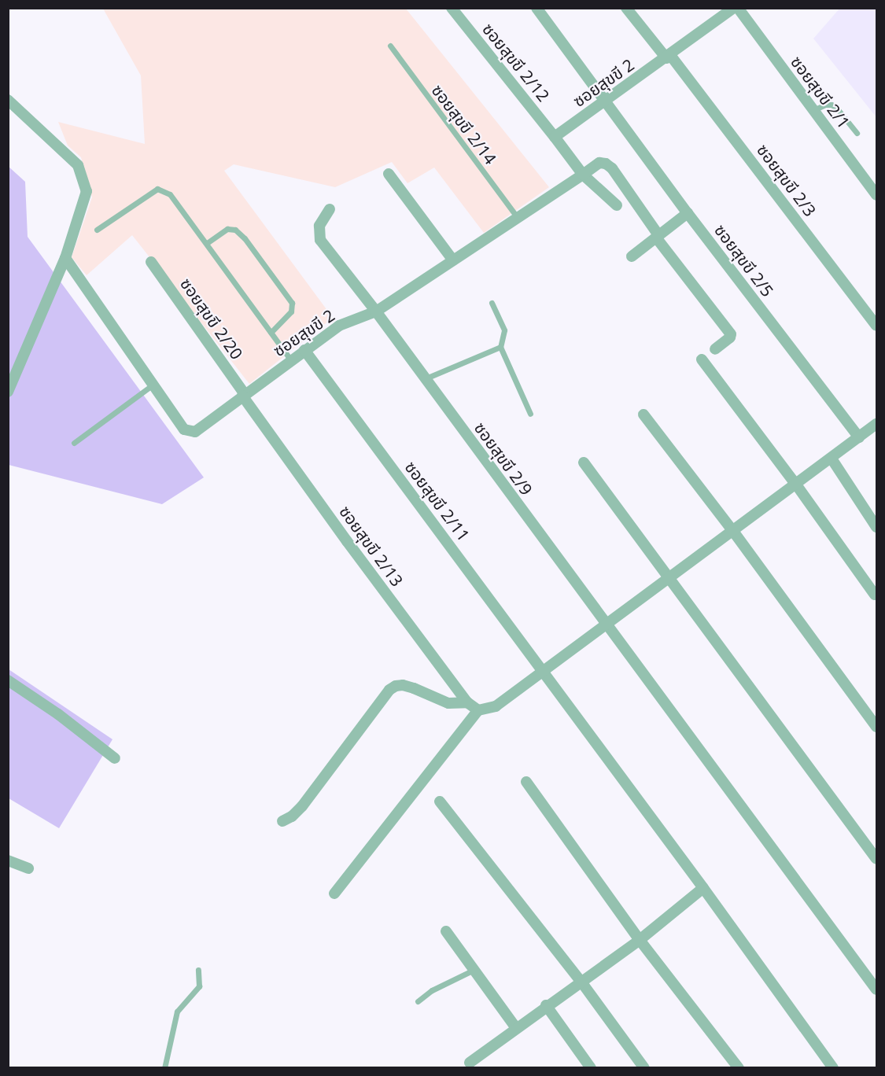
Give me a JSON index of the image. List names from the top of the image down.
{
  "streets": {
    "street": [
      "ซอยสุขขี 2/12",
      "ซอยสุขขี 2",
      "ซอยสุขขี 2/1",
      "ซอยสุขขี 2/3",
      "ซอยสุขขี 2/5",
      "ซอยสุขขี 2/20",
      "ซอยสุขขี 2/9",
      "ซอยสุขขี 2/11",
      "ซอยสุขขี 2/13"
    ],
    "lane": ["ซอยสุขขี 2/14"]
  },
  "crossings": [
    ["ซอยสุขขี 2/12", "ซอยสุขขี 2"],
    ["ซอยสุขขี 2", "ซอยสุขขี 2/1"],
    ["ซอยสุขขี 2", "ซอยสุขขี 2/14"],
    ["ซอยสุขขี 2", "ซอยสุขขี 2/3"],
    ["ซอยสุขขี 2", "ซอยสุขขี 2/5"],
    ["ซอยสุขขี 2", "ซอยสุขขี 2/20"],
    ["ซอยสุขขี 2", "ซอยสุขขี 2/9"],
    ["ซอยสุขขี 2", "ซอยสุขขี 2/11"],
    ["ซอยสุขขี 2", "ซอยสุขขี 2/13"],
    ["ซอยสุขขี 2/20", "ซอยสุขขี 2/13"]
  ]
}
